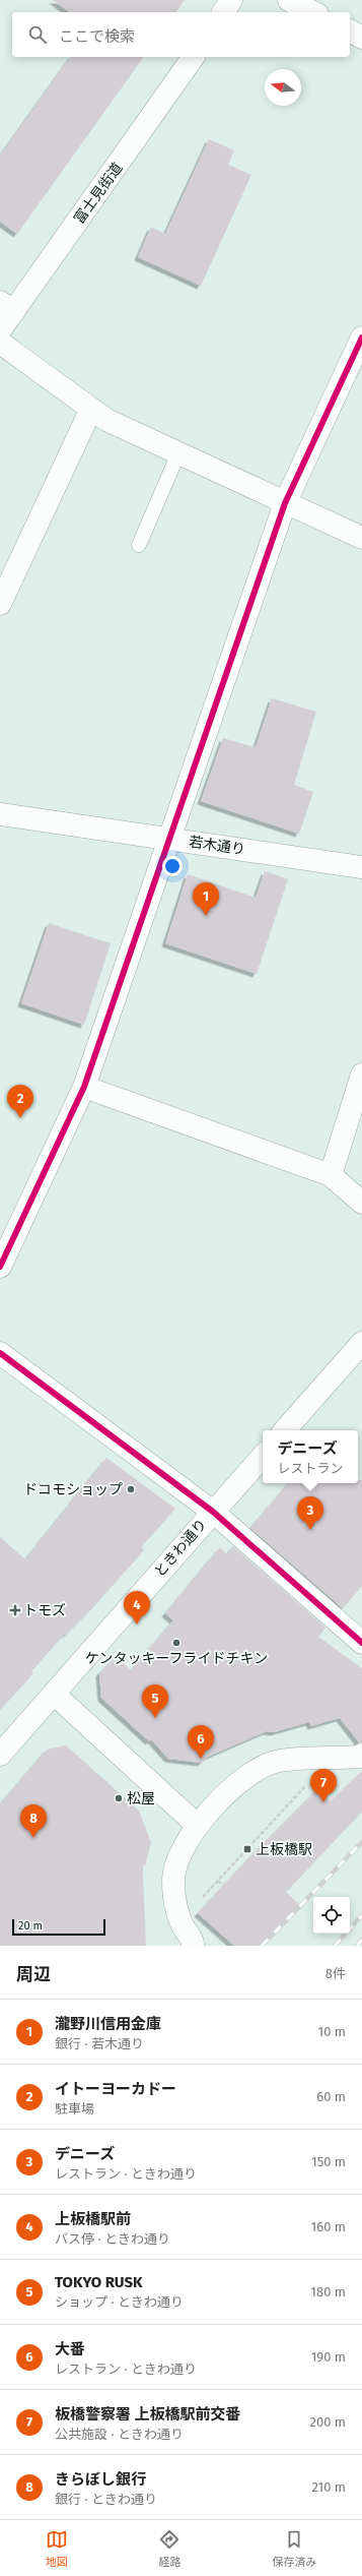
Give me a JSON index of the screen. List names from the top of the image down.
{
  "streets": {
    "street": ["富士見街道", "若木通り", "ときわ通り"]
  },
  "places": {
    "other": ["ドコモショップ", "ケンタッキーフライドチキン", "松屋"],
    "health": ["トモズ"],
    "transit": ["上板橋駅"]
  },
  "scale_bar": "20 m",
  "north": "left",
  "page": {
    "search": "ここで検索",
    "pins": [
      "1",
      "2",
      "3",
      "4",
      "5",
      "6",
      "7",
      "8"
    ],
    "popup": ["デニーズ", "レストラン"],
    "scale": "20 m",
    "heading": ["周辺", "8件"],
    "list": [
      {
        "mark": "1",
        "name": "瀧野川信用金庫",
        "note": "銀行 · 若木通り",
        "value": "10 m"
      },
      {
        "mark": "2",
        "name": "イトーヨーカドー",
        "note": "駐車場",
        "value": "60 m"
      },
      {
        "mark": "3",
        "name": "デニーズ",
        "note": "レストラン · ときわ通り",
        "value": "150 m"
      },
      {
        "mark": "4",
        "name": "上板橋駅前",
        "note": "バス停 · ときわ通り",
        "value": "160 m"
      },
      {
        "mark": "5",
        "name": "TOKYO RUSK",
        "note": "ショップ · ときわ通り",
        "value": "180 m"
      },
      {
        "mark": "6",
        "name": "大番",
        "note": "レストラン · ときわ通り",
        "value": "190 m"
      },
      {
        "mark": "7",
        "name": "板橋警察署 上板橋駅前交番",
        "note": "公共施設 · ときわ通り",
        "value": "200 m"
      },
      {
        "mark": "8",
        "name": "きらぼし銀行",
        "note": "銀行 · ときわ通り",
        "value": "210 m"
      }
    ],
    "nav": ["地図", "経路", "保存済み"]
  }
}
